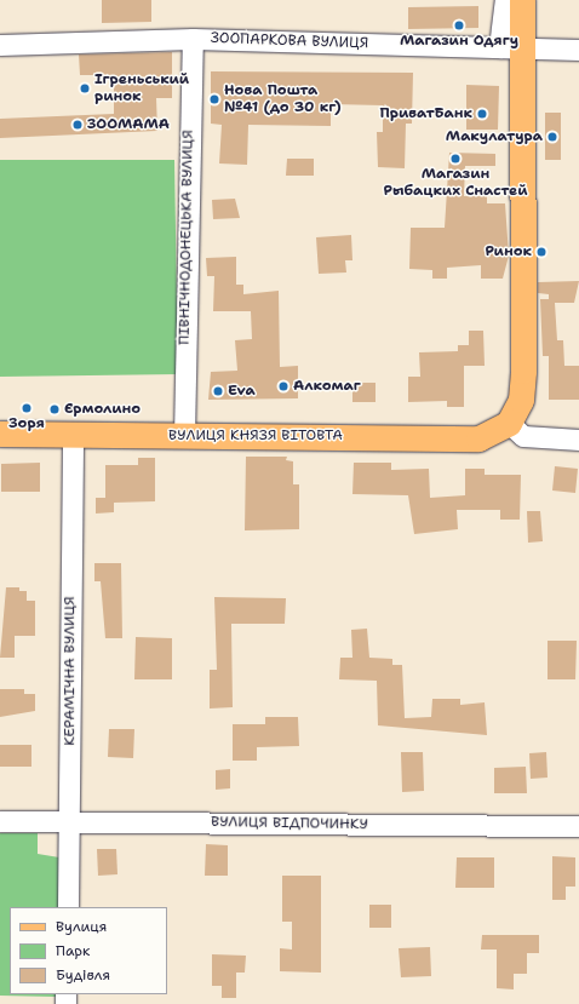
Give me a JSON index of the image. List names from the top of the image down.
{
  "streets": {
    "main road": ["ВУЛИЦЯ КНЯЗЯ ВІТОВТА"],
    "street": [
      "ЗООПАРКОВА ВУЛИЦЯ",
      "ПІВНІЧНОДОНЕЦЬКА ВУЛИЦЯ",
      "КЕРАМІЧНА ВУЛИЦЯ",
      "ВУЛИЦЯ ВІДПОЧИНКУ"
    ]
  },
  "crossings": [
    ["ЗООПАРКОВА ВУЛИЦЯ", "ПІВНІЧНОДОНЕЦЬКА ВУЛИЦЯ"],
    ["ПІВНІЧНОДОНЕЦЬКА ВУЛИЦЯ", "ВУЛИЦЯ КНЯЗЯ ВІТОВТА"],
    ["ВУЛИЦЯ КНЯЗЯ ВІТОВТА", "КЕРАМІЧНА ВУЛИЦЯ"],
    ["КЕРАМІЧНА ВУЛИЦЯ", "ВУЛИЦЯ ВІДПОЧИНКУ"]
  ],
  "places": [
    "Магазин Одягу",
    "Ігреньський ринок",
    "Нова Пошта №41 (до 30 кг)",
    "ПриватБанк",
    "ЗООМАМА",
    "Макулатура",
    "Магазин Рыбацких Снастей",
    "Ринок",
    "Алкомаг",
    "Eva",
    "Зоря",
    "Єрмолино"
  ],
  "legend": ["Вулиця", "Парк", "Будівля"]
}
